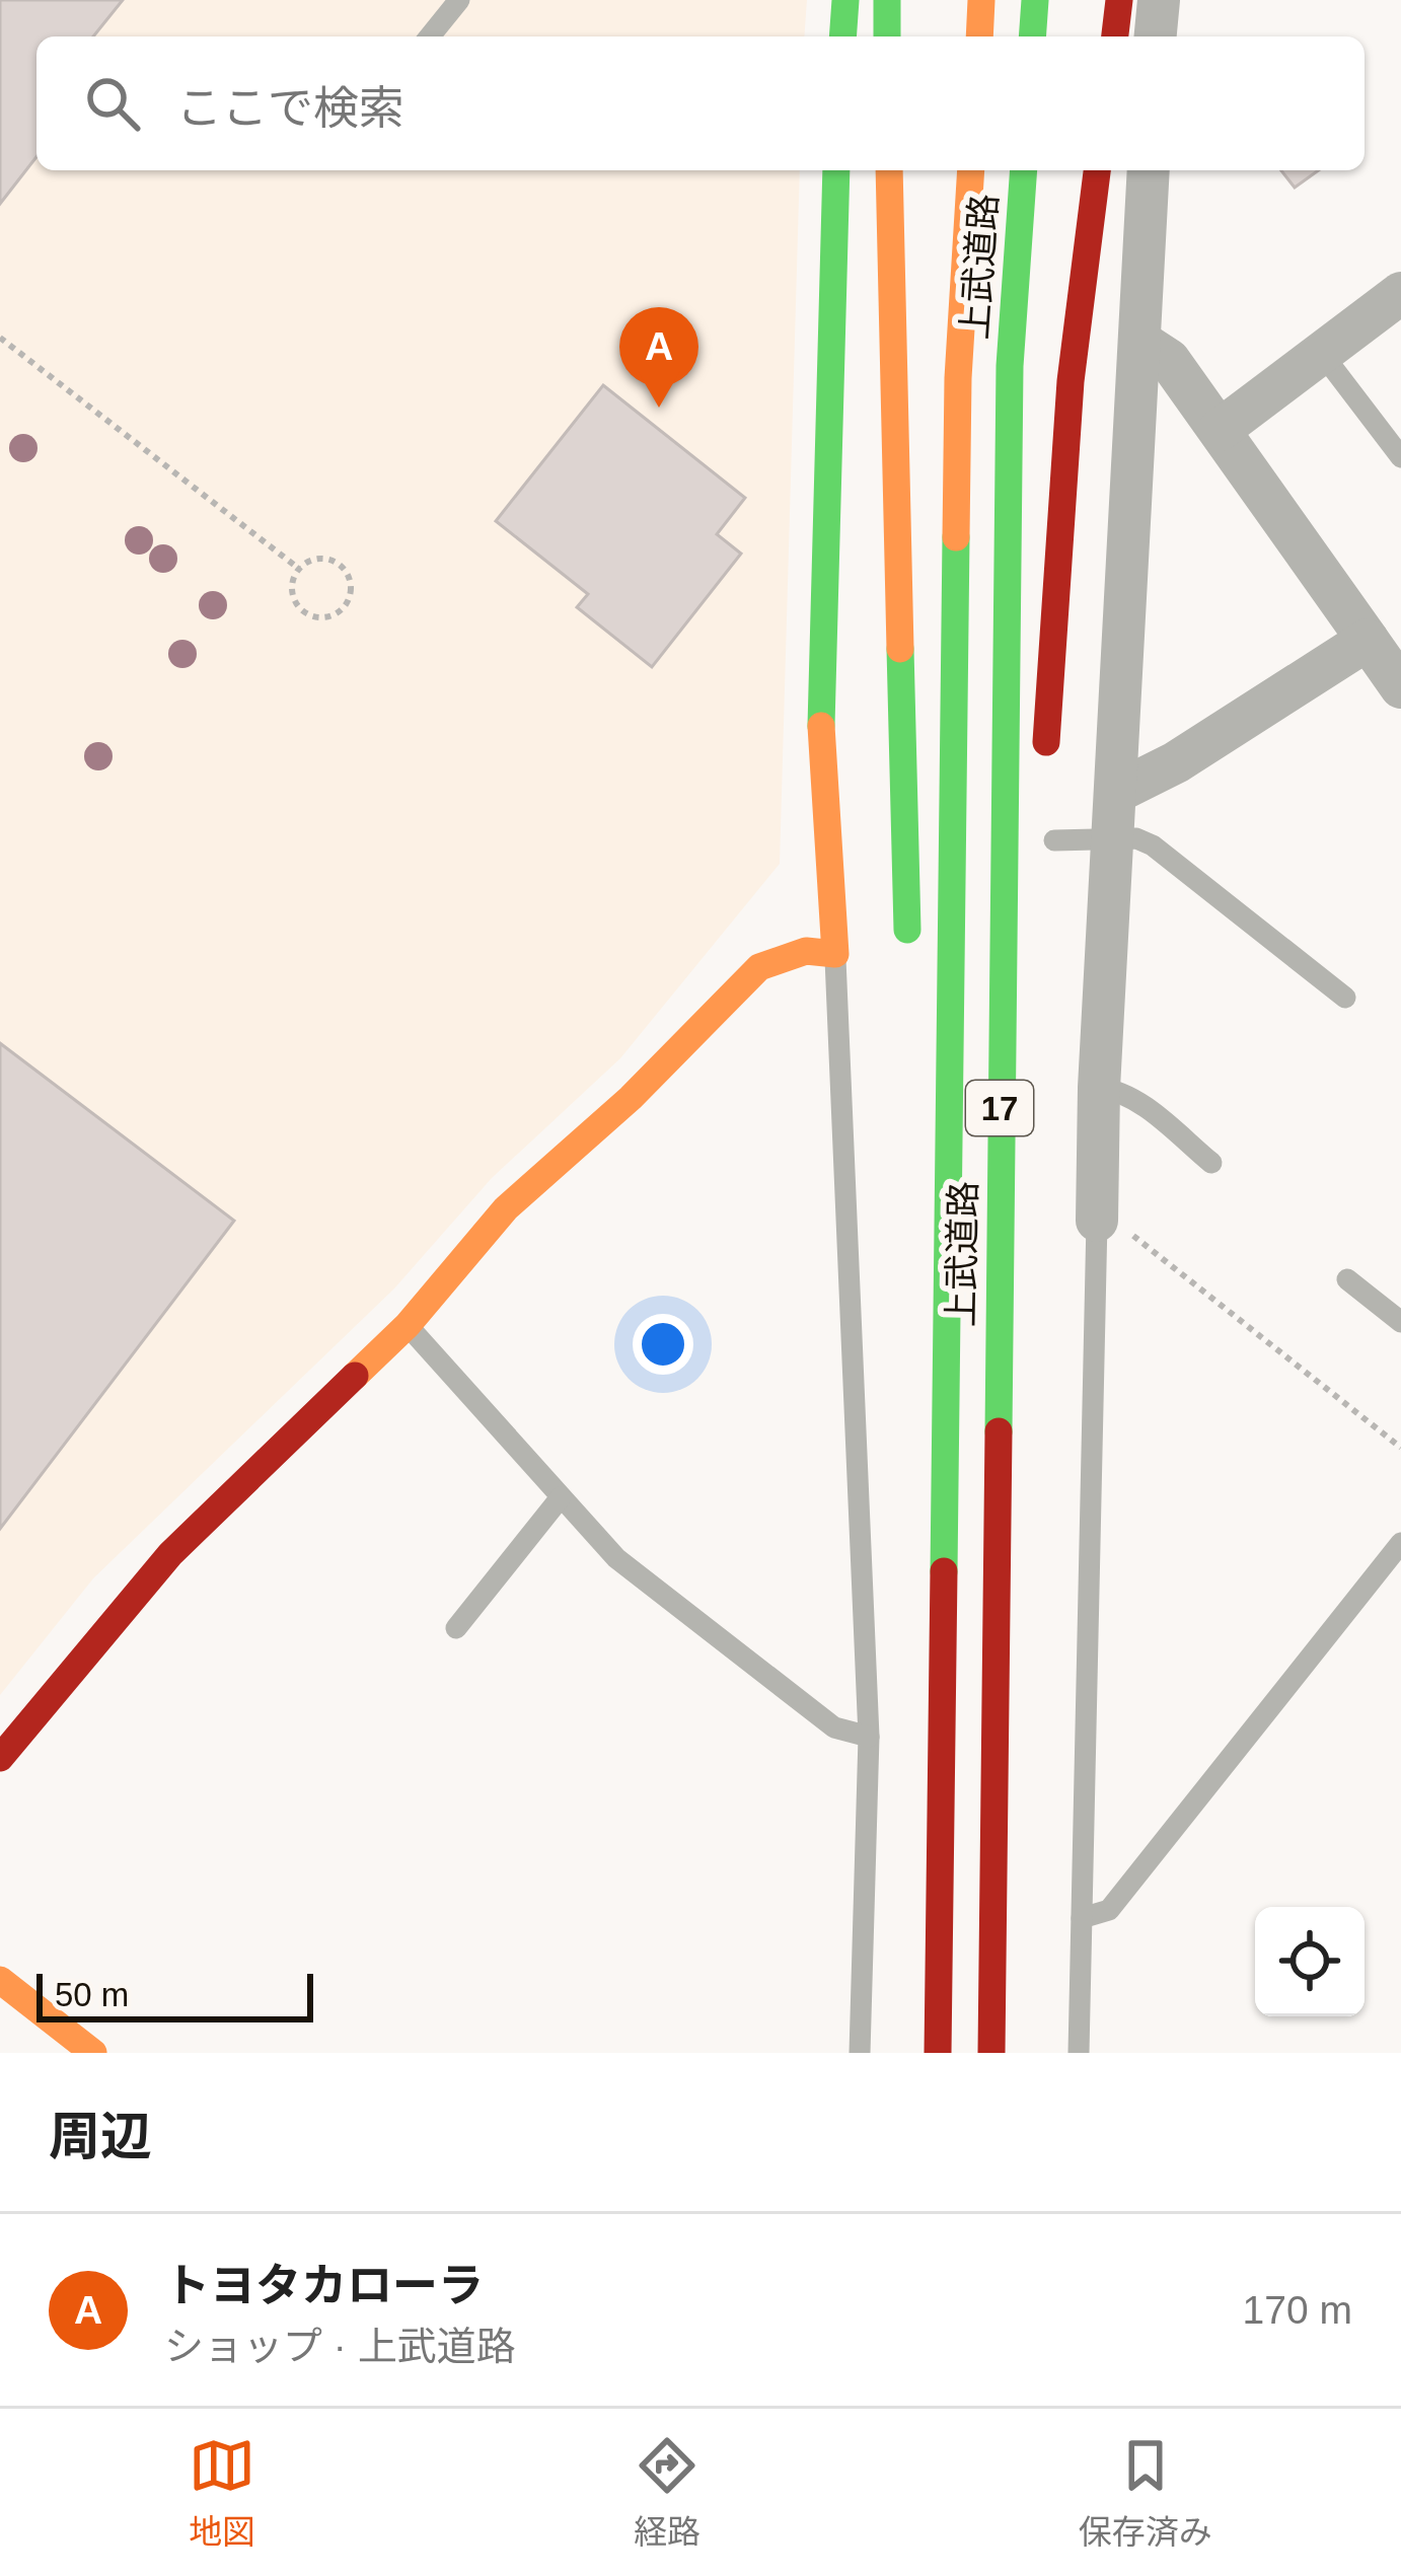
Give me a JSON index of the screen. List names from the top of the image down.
{
  "streets": {
    "main road": ["上武道路", "17"]
  },
  "scale_bar": "50 m",
  "page": {
    "search": "ここで検索",
    "pins": "A",
    "scale": "50 m",
    "heading": "周辺",
    "list": [
      {
        "mark": "A",
        "name": "トヨタカローラ",
        "note": "ショップ · 上武道路",
        "value": "170 m"
      }
    ],
    "nav": ["地図", "経路", "保存済み"]
  }
}
